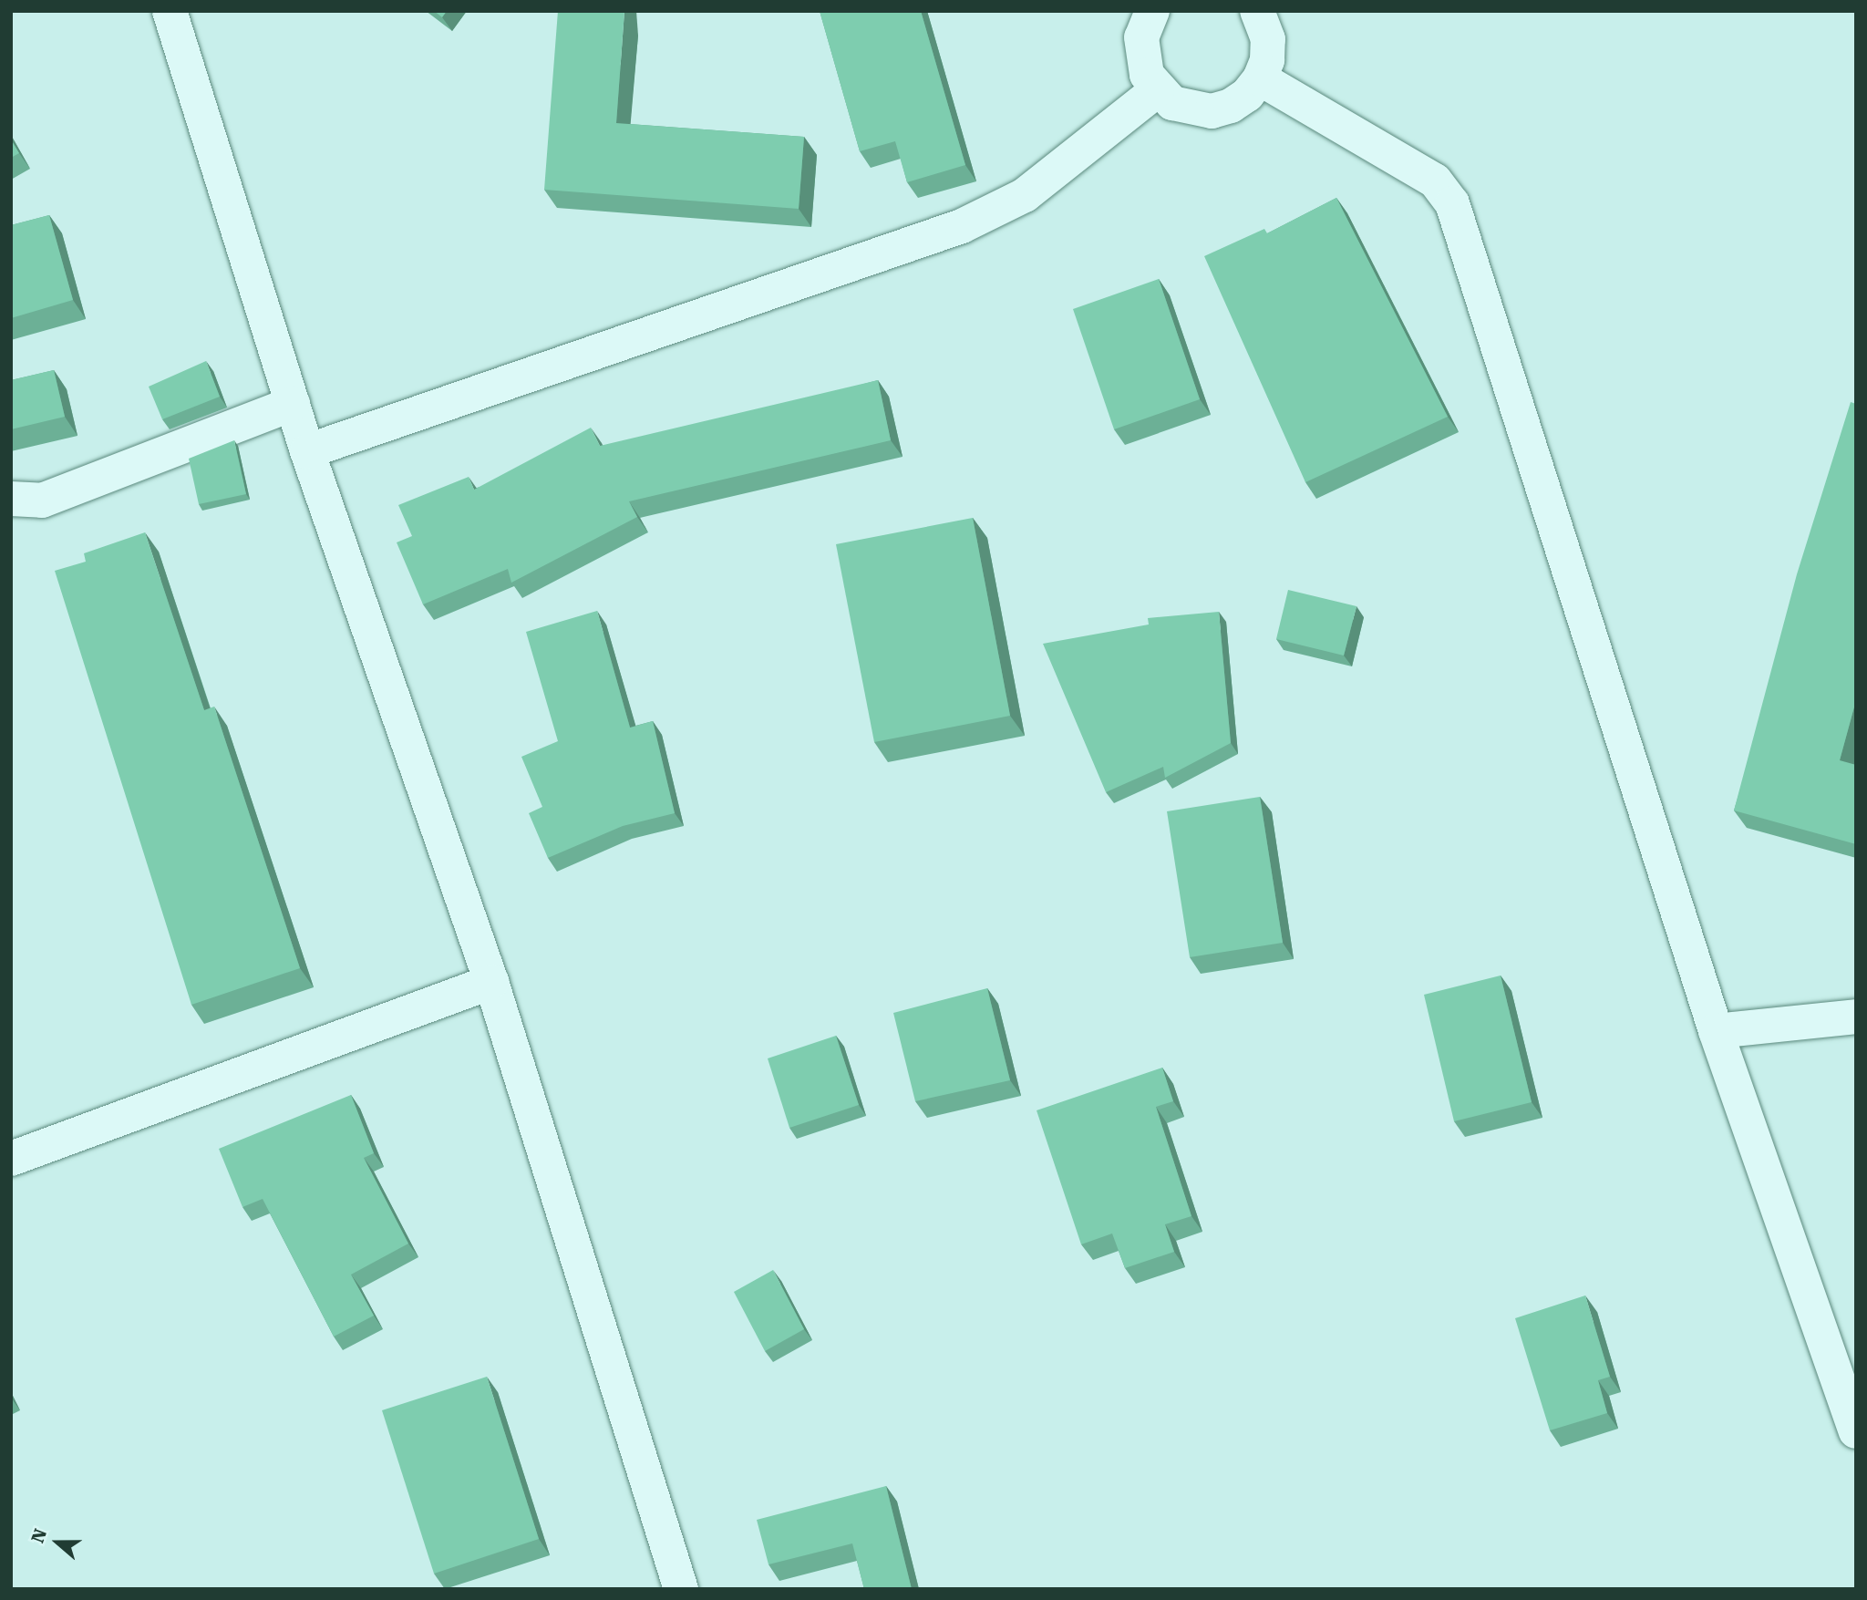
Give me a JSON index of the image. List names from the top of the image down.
{
  "north": "left"
}
